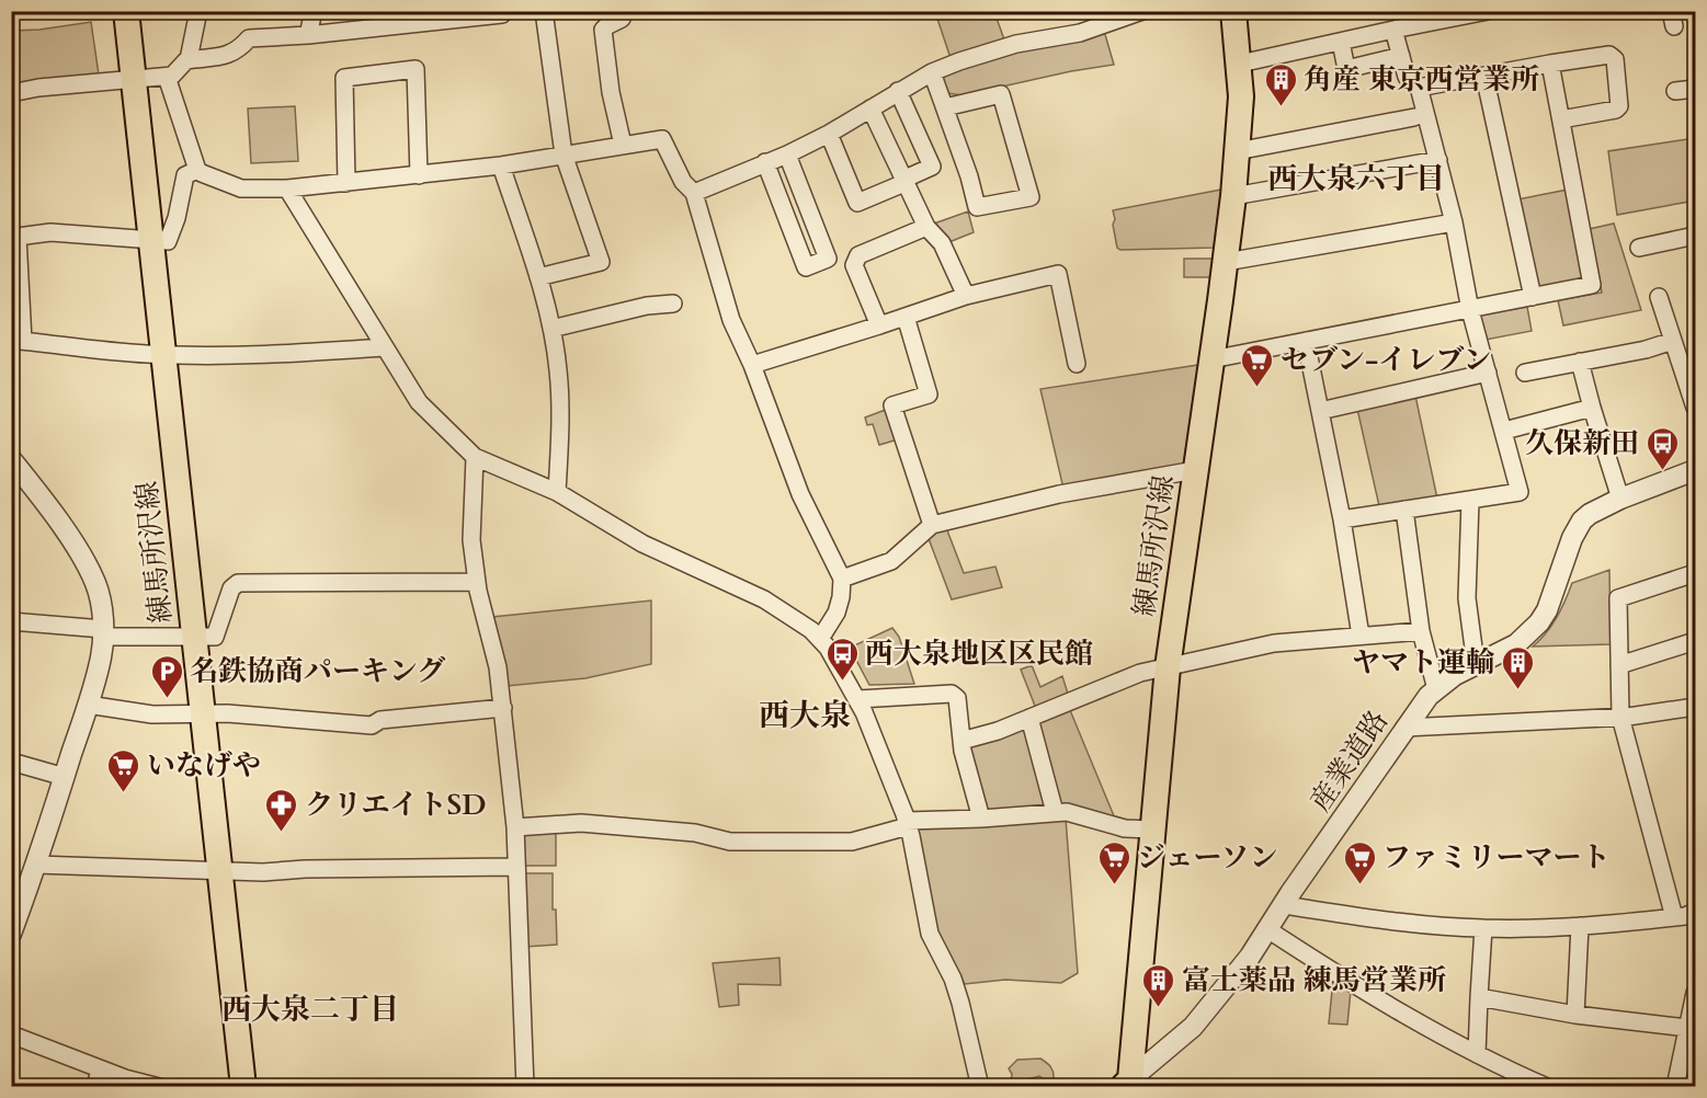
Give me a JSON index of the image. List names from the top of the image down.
{
  "streets": {
    "main road": ["練馬所沢線"],
    "street": ["産業道路"]
  },
  "crossings": [
    ["練馬所沢線", "産業道路"]
  ],
  "districts": ["西大泉六丁目", "西大泉", "西大泉二丁目"],
  "places": {
    "building": ["角産 東京西営業所", "ヤマト運輸", "富士薬品 練馬営業所"],
    "supermarket": [
      "セブン-イレブン",
      "いなげや",
      "ジェーソン",
      "ファミリーマート"
    ],
    "bus stop": ["久保新田", "西大泉地区区民館"],
    "parking": ["名鉄協商パーキング"],
    "pharmacy": ["クリエイトSD"]
  }
}
